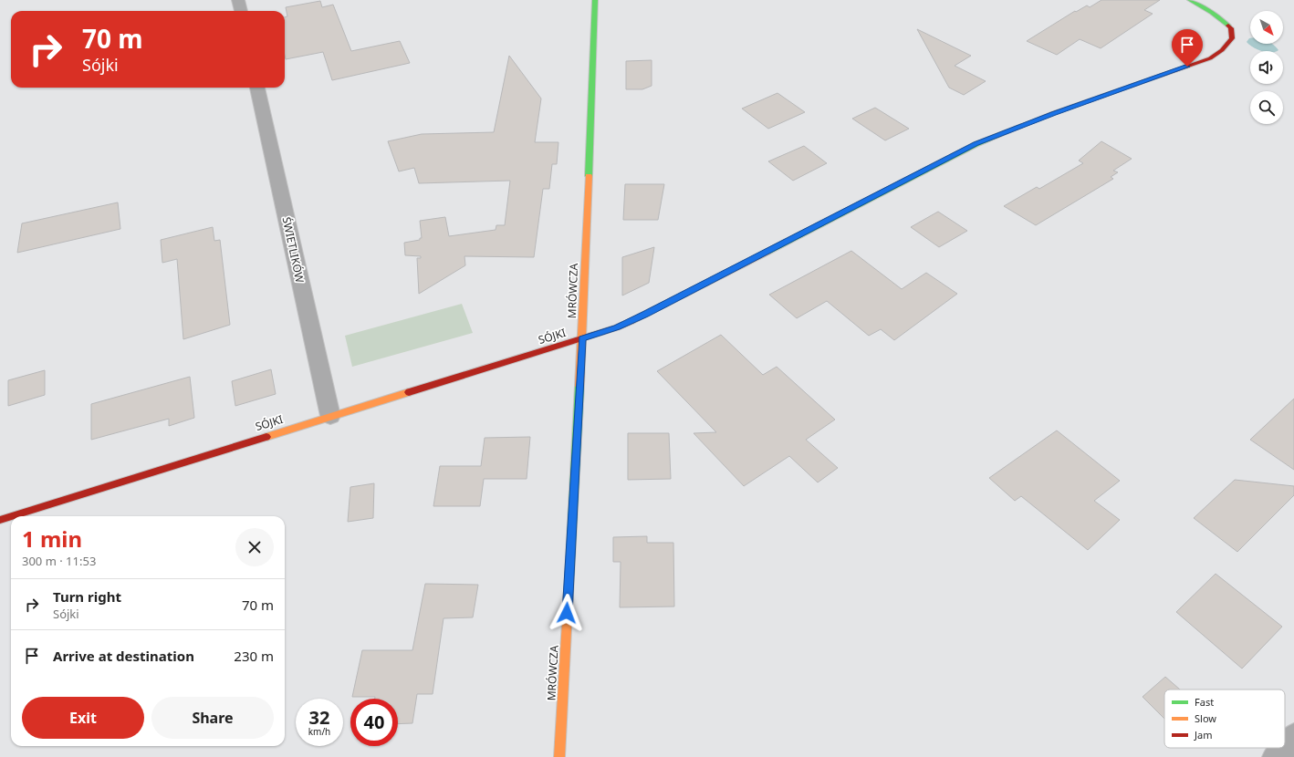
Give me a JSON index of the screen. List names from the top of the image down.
{
  "streets": {
    "street": ["ŚWIETLIKÓW", "MRÓWCZA", "SÓJKI"]
  },
  "crossings": [
    ["ŚWIETLIKÓW", "SÓJKI"],
    ["MRÓWCZA", "SÓJKI"]
  ],
  "legend": ["Fast", "Slow", "Jam"],
  "north": "bottom right",
  "page": {
    "turn": ["70 m", "Sójki"],
    "heading": ["1 min", "300 m · 11:53"],
    "list": [
      {
        "name": "Turn right",
        "note": "Sójki",
        "value": "70 m"
      },
      {
        "name": "Arrive at destination",
        "value": "230 m"
      }
    ],
    "buttons": ["Exit", "Share"],
    "speed": "32 km/h",
    "limit": "40"
  }
}
